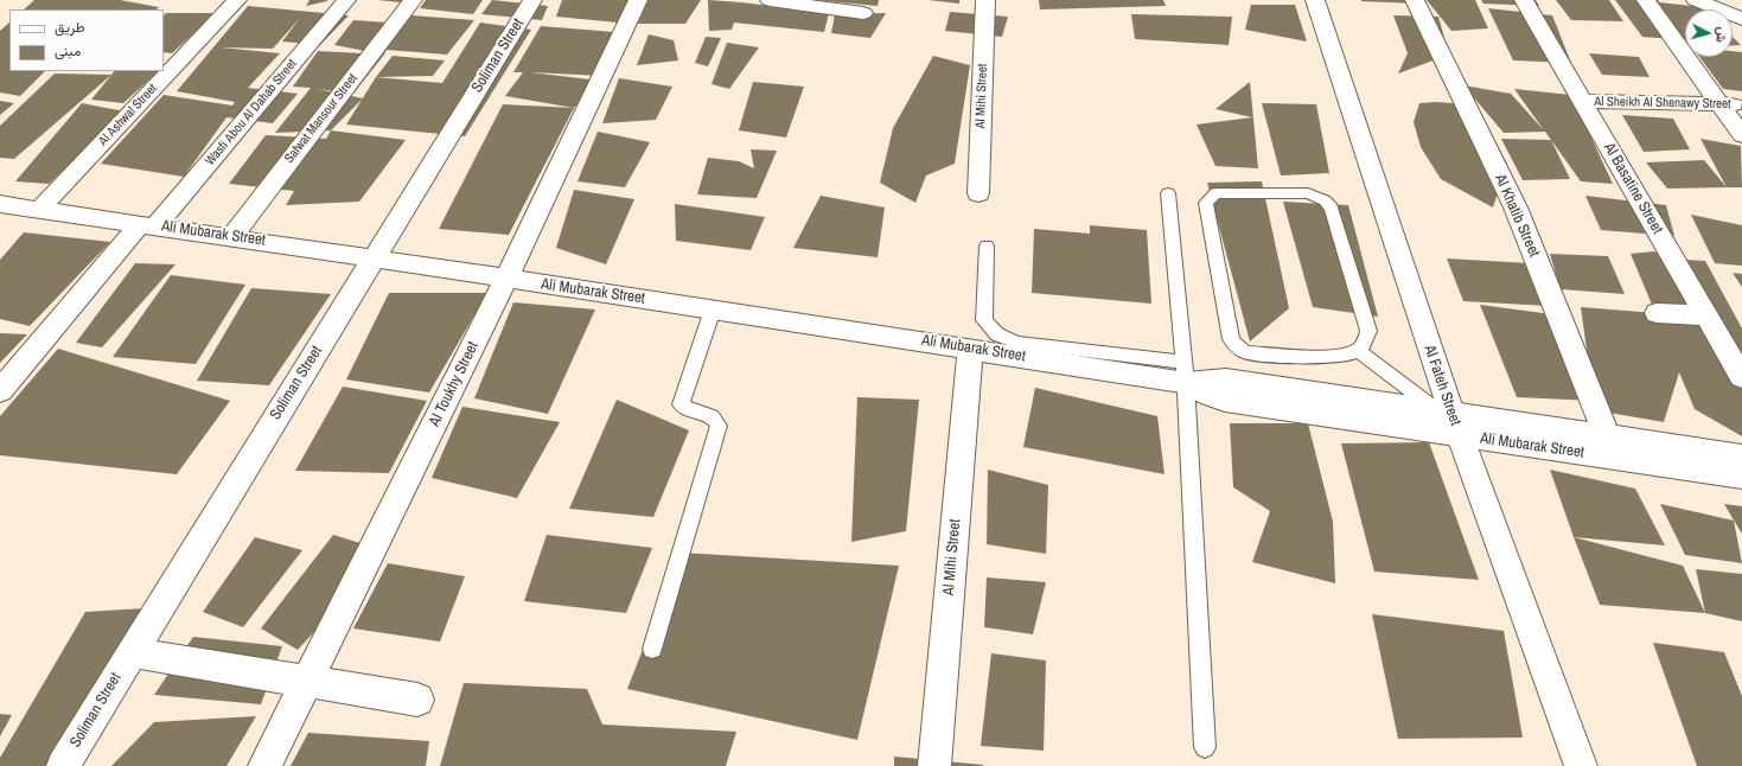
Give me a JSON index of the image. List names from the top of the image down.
{
  "streets": {
    "street": [
      "Soliman Street",
      "Al Mihi Street",
      "Al Sheikh Al Shenawy Street",
      "Wasfi Abou Al Dahab Street",
      "Al Ashwal Street",
      "Safwat Mansour Street",
      "Al Basatine Street",
      "Al Khatib Street",
      "Ali Mubarak Street",
      "Al Toukhy Street",
      "Al Fateh Street"
    ]
  },
  "crossings": [
    ["Soliman Street", "Ali Mubarak Street"],
    ["Al Mihi Street", "Ali Mubarak Street"],
    ["Al Sheikh Al Shenawy Street", "Al Basatine Street"],
    ["Wasfi Abou Al Dahab Street", "Ali Mubarak Street"],
    ["Al Ashwal Street", "Ali Mubarak Street"],
    ["Safwat Mansour Street", "Ali Mubarak Street"],
    ["Al Khatib Street", "Ali Mubarak Street"],
    ["Ali Mubarak Street", "Al Toukhy Street"],
    ["Ali Mubarak Street", "Al Fateh Street"]
  ],
  "legend": ["طريق", "مبنى"],
  "north": "right"
}
